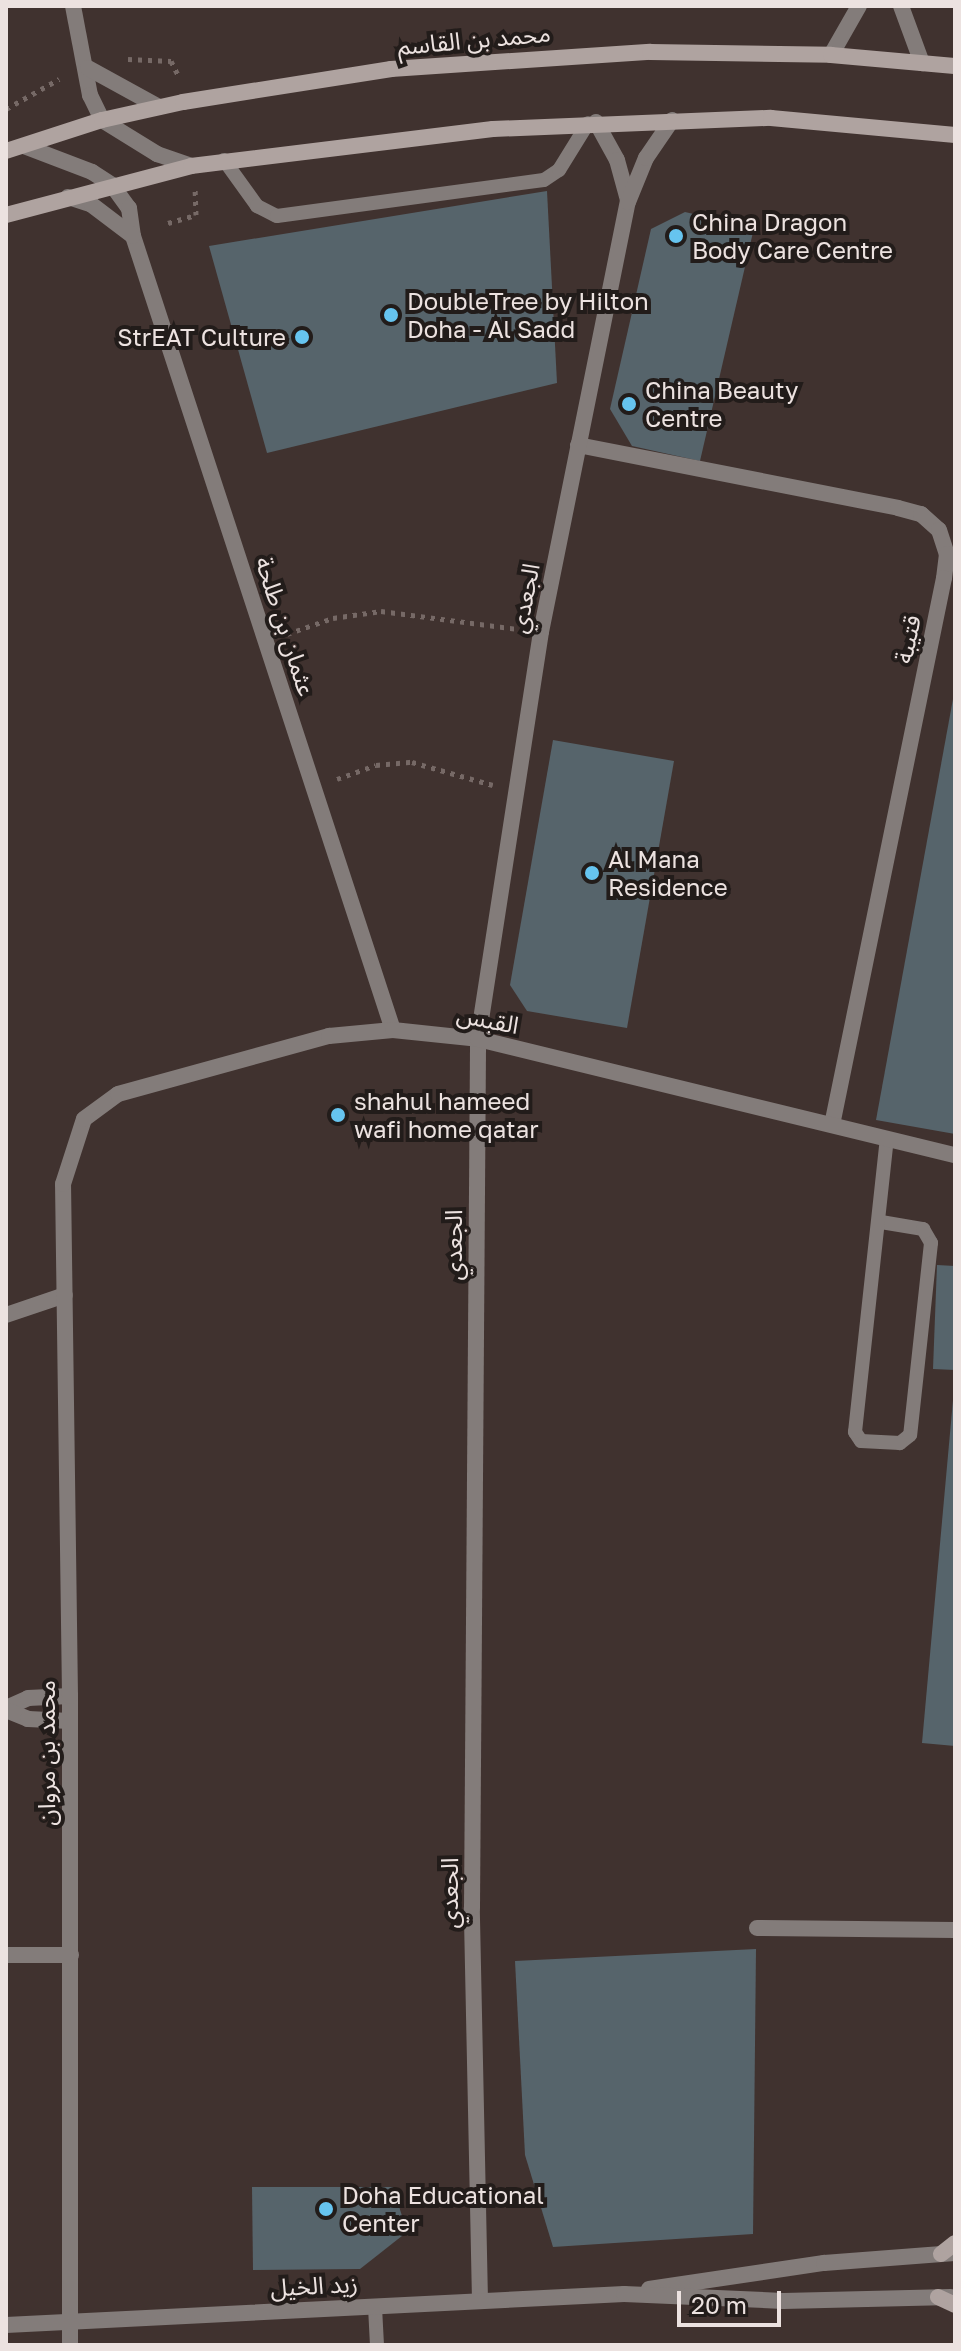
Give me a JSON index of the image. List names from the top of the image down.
{
  "streets": {
    "street": [
      "محمد بن القاسم",
      "الجعدي",
      "عثمان بن طلحة",
      "قتيبة",
      "القبس",
      "محمد بن مروان",
      "زيد الخيل"
    ]
  },
  "crossings": [
    ["الجعدي", "قتيبة"],
    ["الجعدي", "القبس"],
    ["الجعدي", "زيد الخيل"],
    ["عثمان بن طلحة", "القبس"],
    ["قتيبة", "القبس"],
    ["القبس", "محمد بن مروان"],
    ["محمد بن مروان", "زيد الخيل"]
  ],
  "places": [
    "China Dragon Body Care Centre",
    "DoubleTree by Hilton Doha - Al Sadd",
    "StrEAT Culture",
    "China Beauty Centre",
    "Al Mana Residence",
    "shahul hameed wafi home qatar",
    "Doha Educational Center"
  ],
  "scale_bar": "20 m"
}
